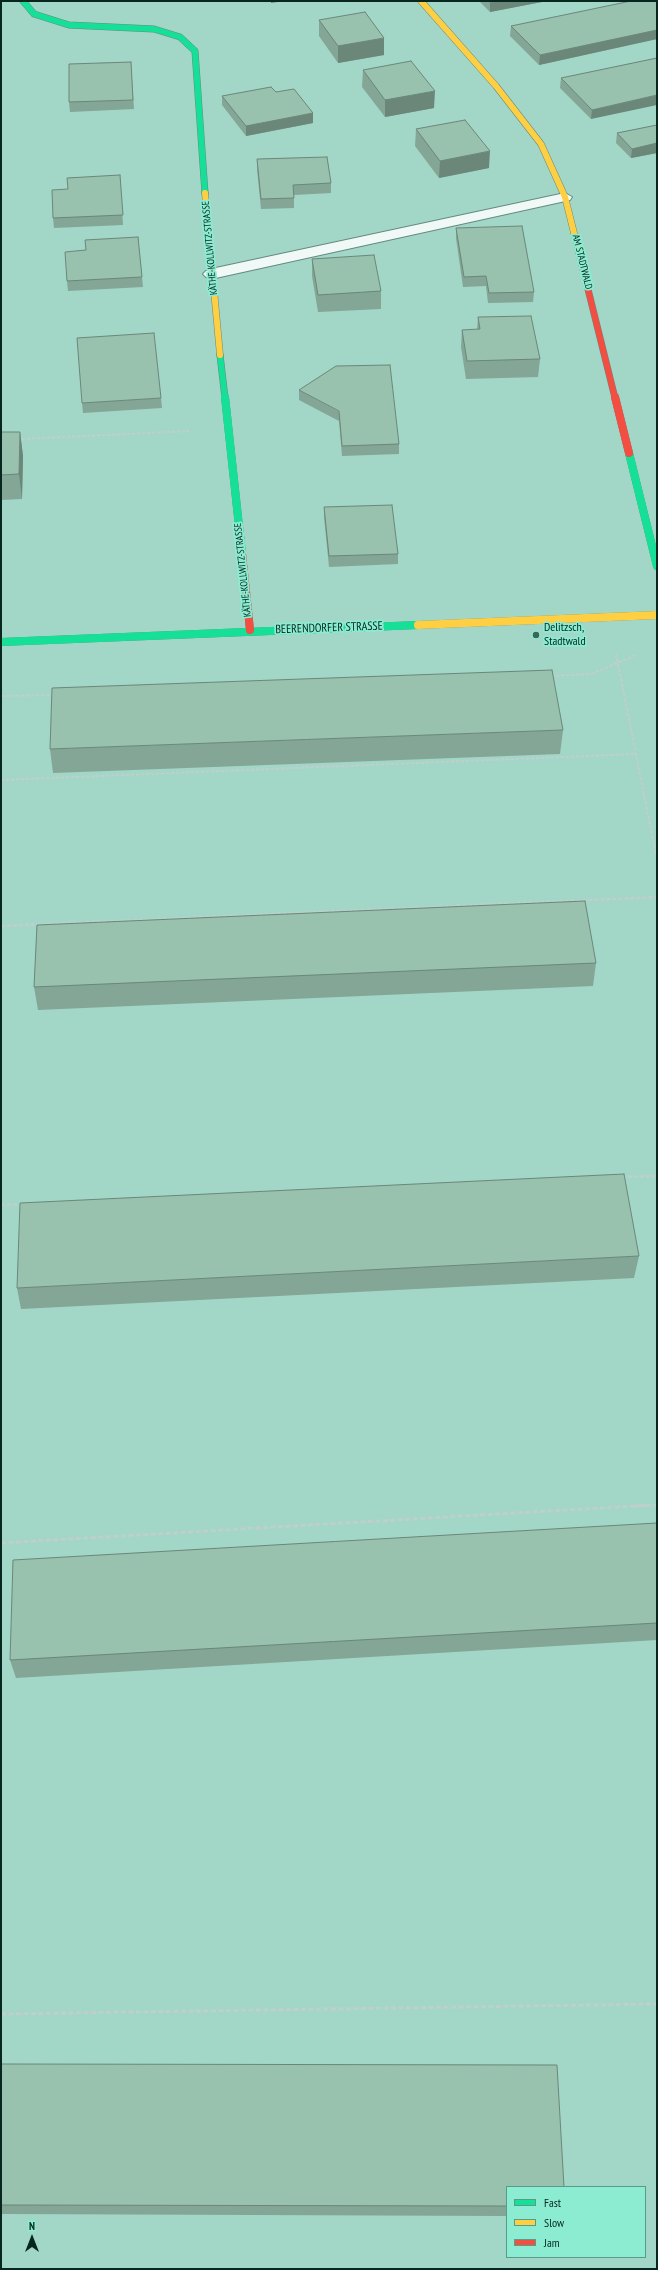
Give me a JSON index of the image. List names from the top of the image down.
{
  "streets": {
    "street": ["KÄTHE-KOLLWITZ-STRASSE", "AM STADTWALD", "BEERENDORFER STRASSE"]
  },
  "crossings": [
    ["KÄTHE-KOLLWITZ-STRASSE", "BEERENDORFER STRASSE"]
  ],
  "places": ["Delitzsch, Stadtwald"],
  "legend": ["Fast", "Slow", "Jam"],
  "north": "top"
}
